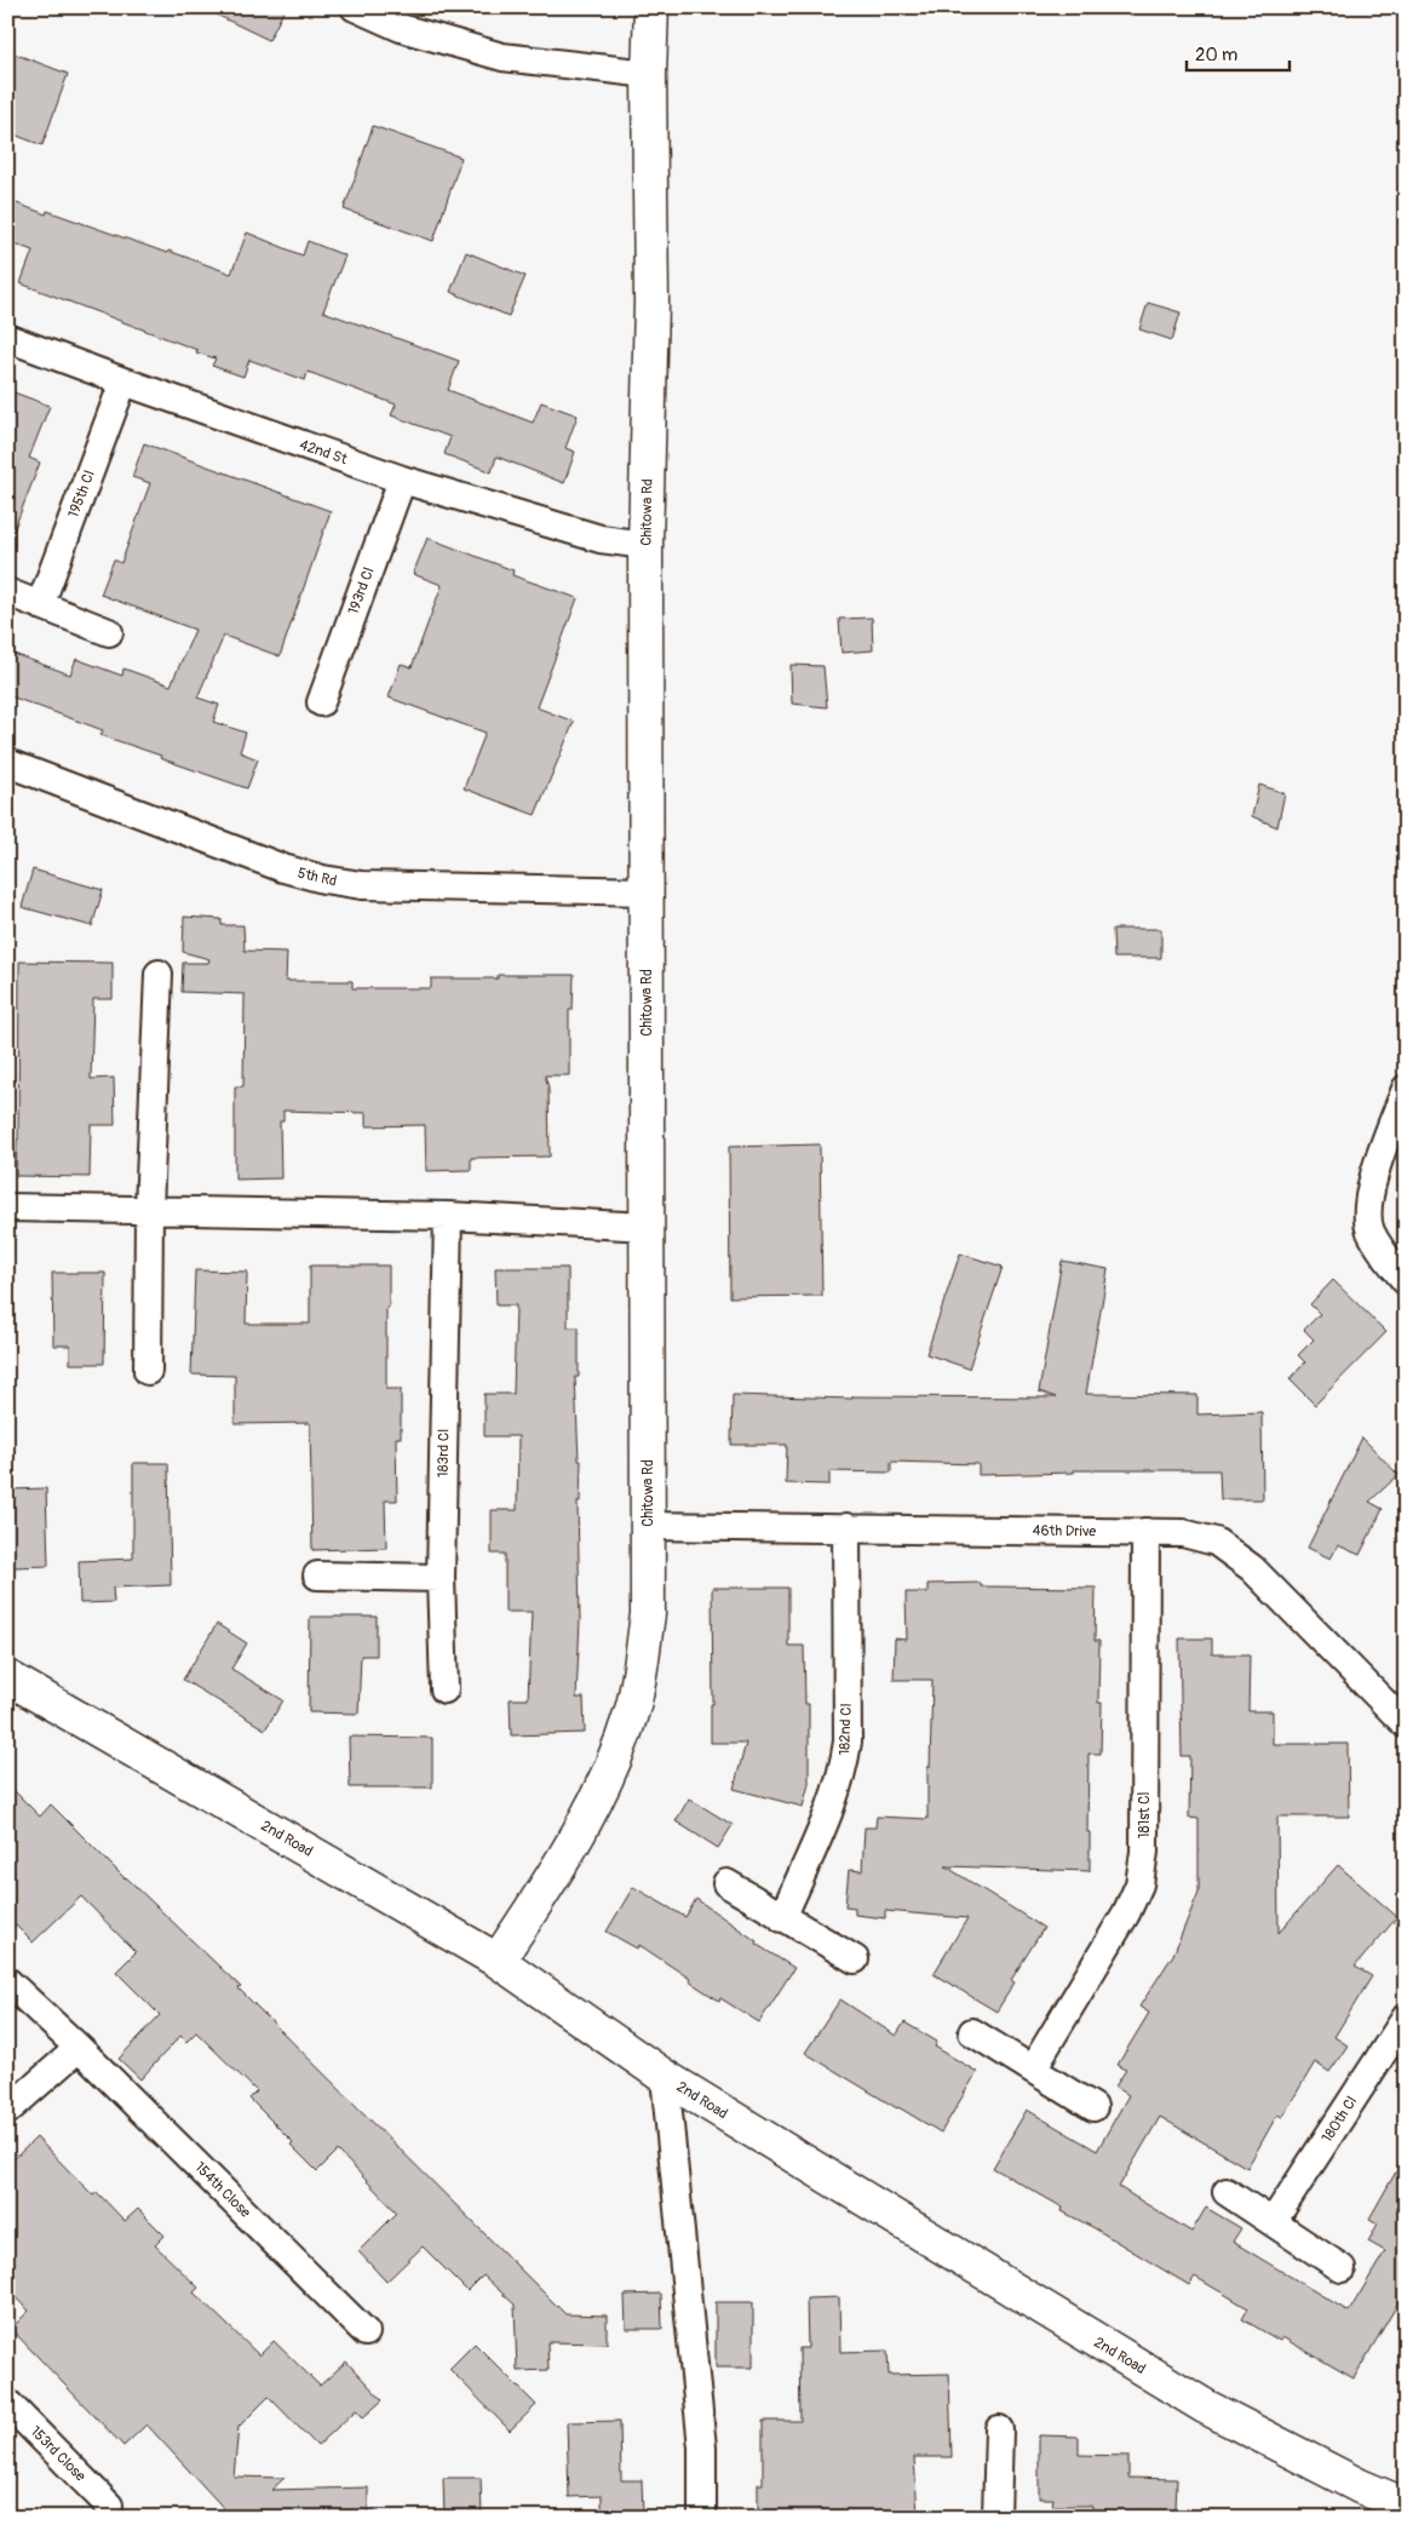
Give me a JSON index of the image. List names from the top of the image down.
{
  "streets": {
    "street": [
      "42nd St",
      "195th Cl",
      "Chitowa Rd",
      "193rd Cl",
      "5th Rd",
      "183rd Cl",
      "46th Drive",
      "182nd Cl",
      "181st Cl",
      "2nd Road",
      "180th Cl",
      "154th Close",
      "153rd Close"
    ]
  },
  "crossings": [
    ["42nd St", "195th Cl"],
    ["42nd St", "Chitowa Rd"],
    ["42nd St", "193rd Cl"],
    ["Chitowa Rd", "5th Rd"],
    ["Chitowa Rd", "46th Drive"],
    ["Chitowa Rd", "2nd Road"],
    ["46th Drive", "182nd Cl"],
    ["46th Drive", "181st Cl"]
  ],
  "scale_bar": "20 m"
}
